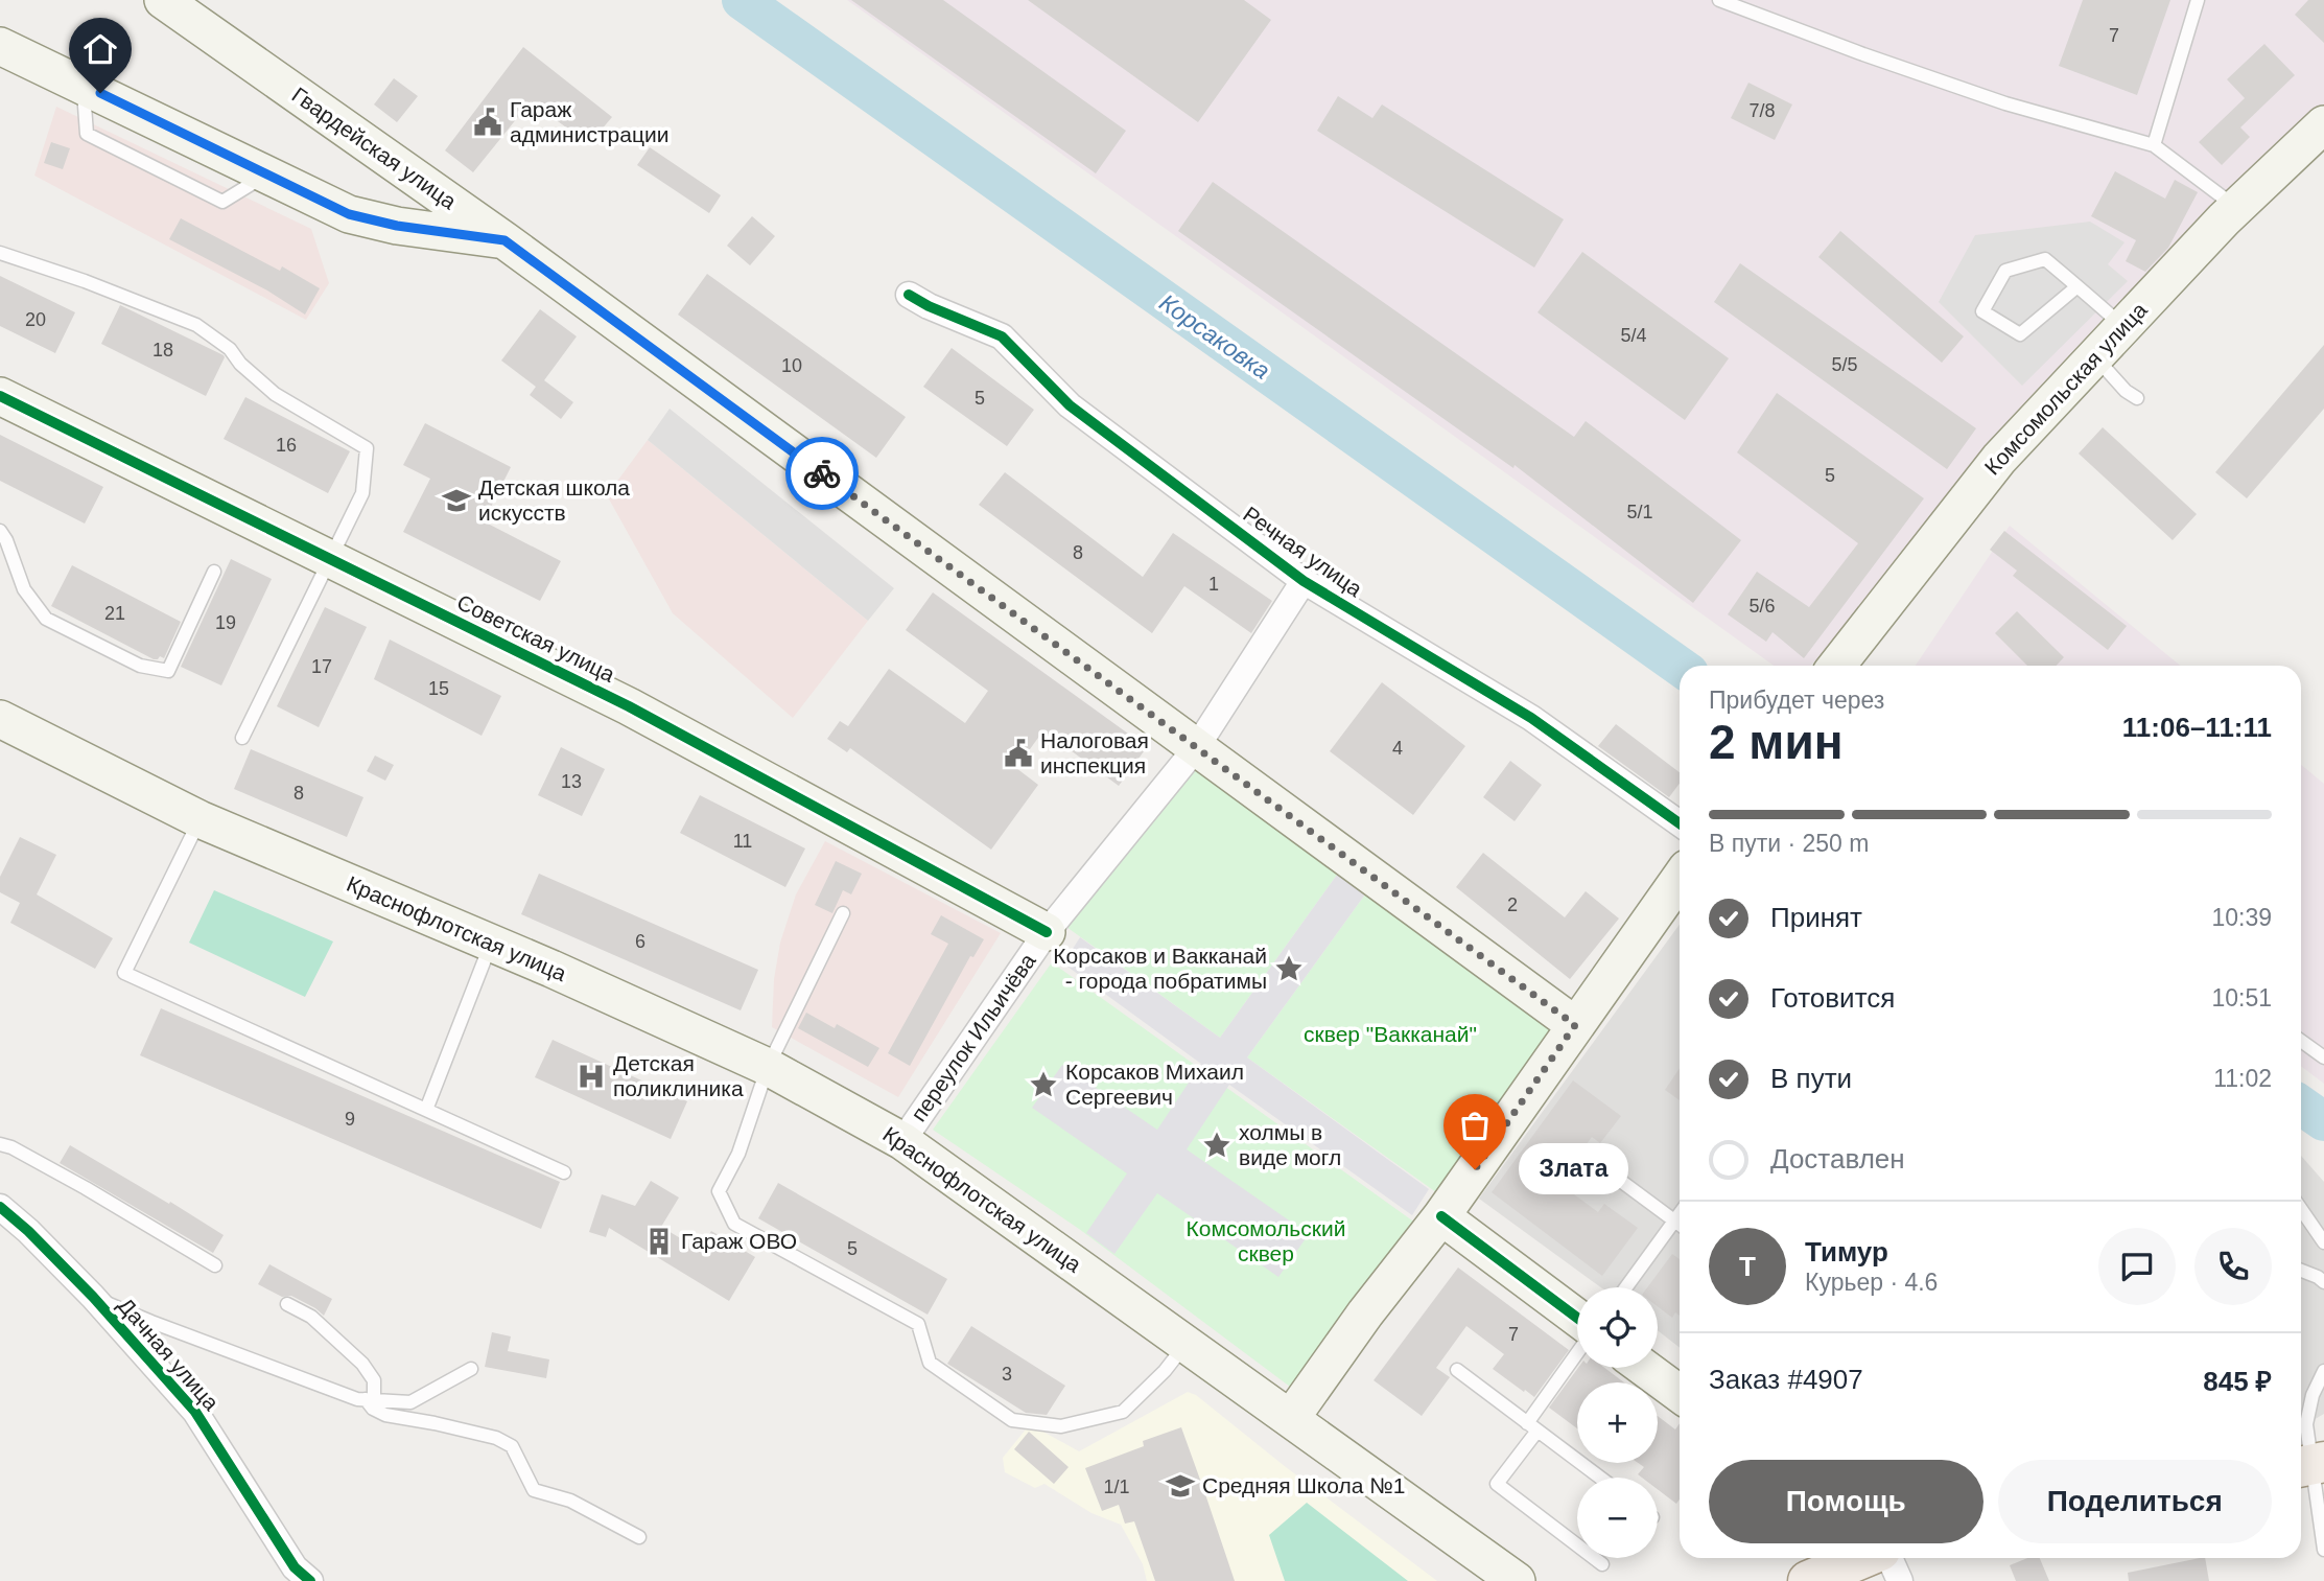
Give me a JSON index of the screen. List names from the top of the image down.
{
  "streets": {
    "main road": [
      "Гвардейская улица",
      "Комсомольская улица",
      "Советская улица",
      "Краснофлотская улица"
    ],
    "street": ["Речная улица", "переулок Ильичёва", "Дачная улица"]
  },
  "crossings": [
    ["Гвардейская улица", "переулок Ильичёва"],
    ["Речная улица", "переулок Ильичёва"],
    ["Советская улица", "переулок Ильичёва"],
    ["Краснофлотская улица", "переулок Ильичёва"]
  ],
  "water": ["Корсаковка"],
  "parks": ["сквер \"Вакканай\"", "Комсомольский сквер"],
  "places": {
    "public building": ["Гараж администрации", "Налоговая инспекция"],
    "school or university": ["Детская школа искусств", "Средняя Школа №1"],
    "place": ["Корсаков и Вакканай - города побратимы", "Корсаков Михаил Сергеевич", "холмы в виде могл"],
    "hospital": ["Детская поликлиника"],
    "other": ["Злата"],
    "building": ["Гараж ОВО"]
  },
  "house_numbers": [
    "7",
    "7/8",
    "20",
    "5/4",
    "18",
    "5/5",
    "10",
    "5",
    "16",
    "5",
    "5/1",
    "8",
    "1",
    "5/6",
    "21",
    "19",
    "17",
    "15",
    "4",
    "13",
    "8",
    "11",
    "2",
    "6",
    "9",
    "5",
    "7",
    "3",
    "1/1"
  ],
  "page": {
    "heading": ["2 мин", "Прибудет через", "11:06–11:11"],
    "panel": [
      "Тимур",
      "Курьер · 4.6",
      "Заказ #4907",
      "845 ₽"
    ],
    "bar": "В пути · 250 m",
    "list": [
      ["Принят", "10:39"],
      ["Готовится", "10:51"],
      ["В пути", "11:02"],
      "Доставлен"
    ],
    "bubble": "Злата",
    "round": "Т",
    "map_buttons": ["+", "−"],
    "buttons": ["Помощь", "Поделиться"]
  }
}
